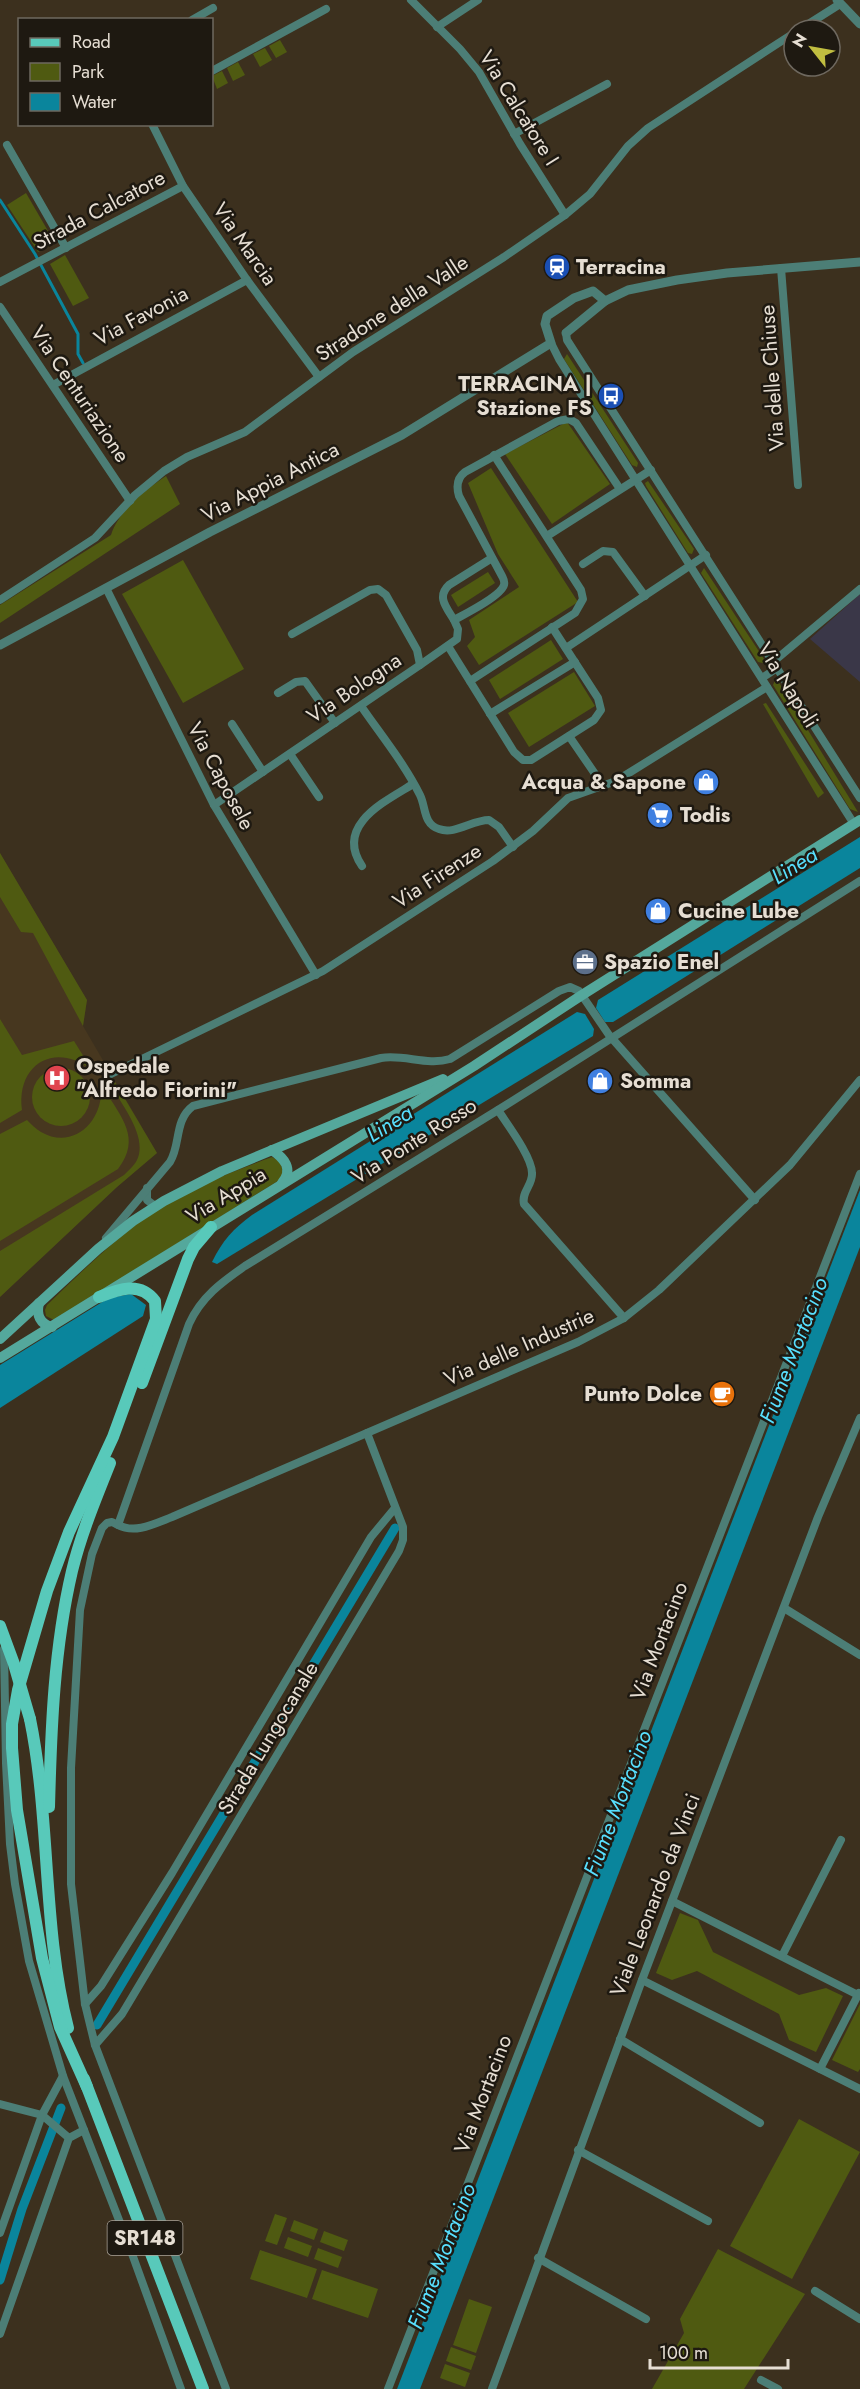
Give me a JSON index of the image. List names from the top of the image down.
{
  "streets": {
    "main road": ["Via Appia", "SR148"],
    "street": [
      "Via Calcatore I",
      "Strada Calcatore",
      "Via Marcia",
      "Stradone della Valle",
      "Via Favonia",
      "Via delle Chiuse",
      "Via Centuriazione",
      "Via Appia Antica",
      "Via Napoli",
      "Via Bologna",
      "Via Caposele",
      "Via Firenze",
      "Via Ponte Rosso",
      "Via delle Industrie",
      "Via Mortacino",
      "Strada Lungocanale",
      "Viale Leonardo da Vinci"
    ]
  },
  "crossings": [
    ["Via Calcatore I", "Stradone della Valle"],
    ["Strada Calcatore", "Via Marcia"],
    ["Via Marcia", "Stradone della Valle"],
    ["Via Marcia", "Via Favonia"],
    ["Stradone della Valle", "Via Centuriazione"],
    ["Via Favonia", "Via Centuriazione"],
    ["Via Appia Antica", "Via Napoli"],
    ["Via Appia Antica", "Via Caposele"],
    ["Via Napoli", "Via Firenze"],
    ["Via Napoli", "Via Appia"],
    ["Via Bologna", "Via Caposele"],
    ["Via Caposele", "Via Firenze"],
    ["Via Ponte Rosso", "Via delle Industrie"],
    ["Via delle Industrie", "Strada Lungocanale"]
  ],
  "water": ["Linea", "Fiume Mortacino"],
  "places": {
    "station": ["Terracina"],
    "bus stop": ["TERRACINA | Stazione FS"],
    "shop": ["Acqua & Sapone", "Cucine Lube", "Somma"],
    "supermarket": ["Todis"],
    "office": ["Spazio Enel"],
    "hospital": ["Ospedale \"Alfredo Fiorini\""],
    "cafe": ["Punto Dolce"]
  },
  "legend": ["Road", "Park", "Water"],
  "scale_bar": "100 m",
  "north": "top left"
}
